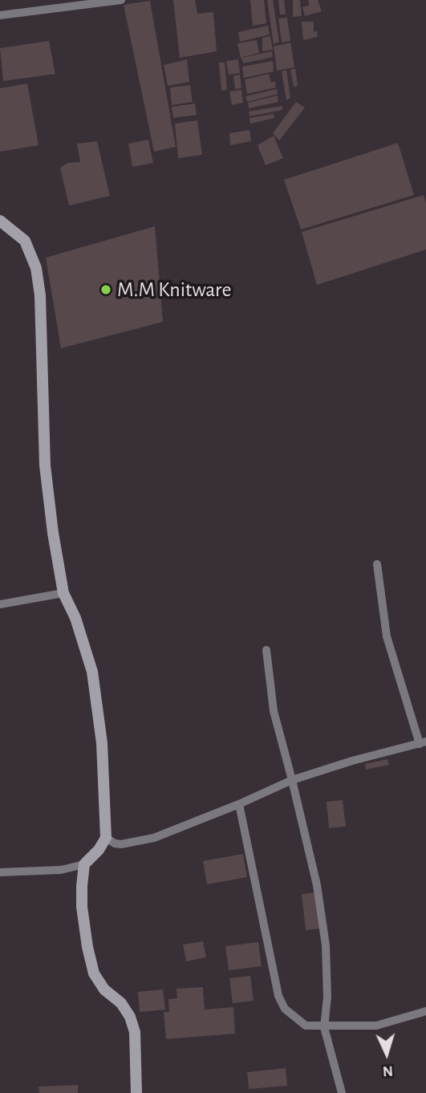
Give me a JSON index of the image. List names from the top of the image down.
{
  "places": ["M.M Knitware"],
  "north": "bottom"
}
